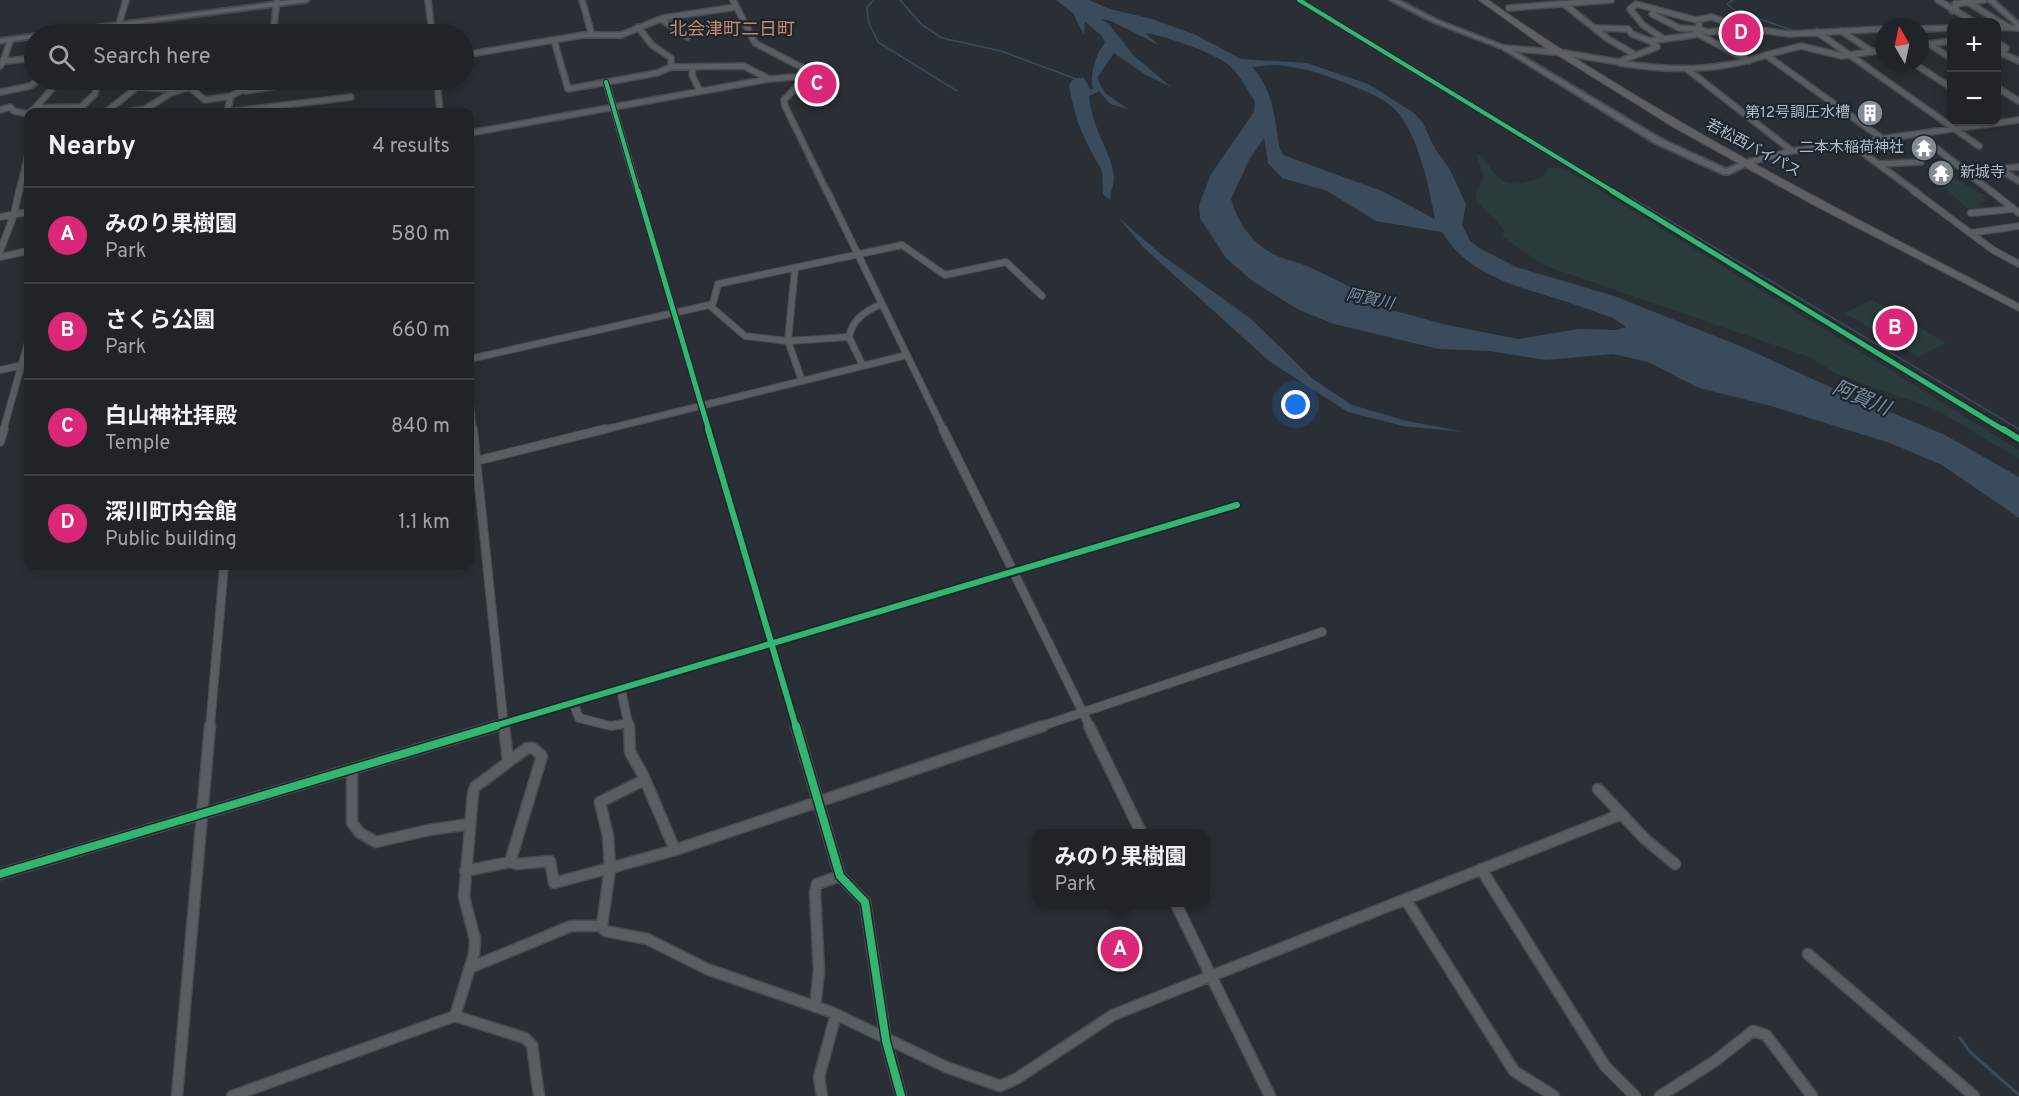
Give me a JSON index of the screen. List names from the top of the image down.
{
  "streets": {
    "highway": ["若松西バイパス"]
  },
  "districts": ["北会津町二日町"],
  "water": ["阿賀川"],
  "places": {
    "building": ["第12号調圧水槽"],
    "temple": ["二本木稲荷神社", "新城寺"]
  },
  "north": "top",
  "page": {
    "pins": [
      "D",
      "C",
      "B",
      "A"
    ],
    "map_buttons": ["+", "−"],
    "search": "Search here",
    "heading": ["Nearby", "4 results"],
    "list": [
      {
        "mark": "A",
        "name": "みのり果樹園",
        "note": "Park",
        "value": "580 m"
      },
      {
        "mark": "B",
        "name": "さくら公園",
        "note": "Park",
        "value": "660 m"
      },
      {
        "mark": "C",
        "name": "白山神社拝殿",
        "note": "Temple",
        "value": "840 m"
      },
      {
        "mark": "D",
        "name": "深川町内会館",
        "note": "Public building",
        "value": "1.1 km"
      }
    ],
    "popup": ["みのり果樹園", "Park"]
  }
}
